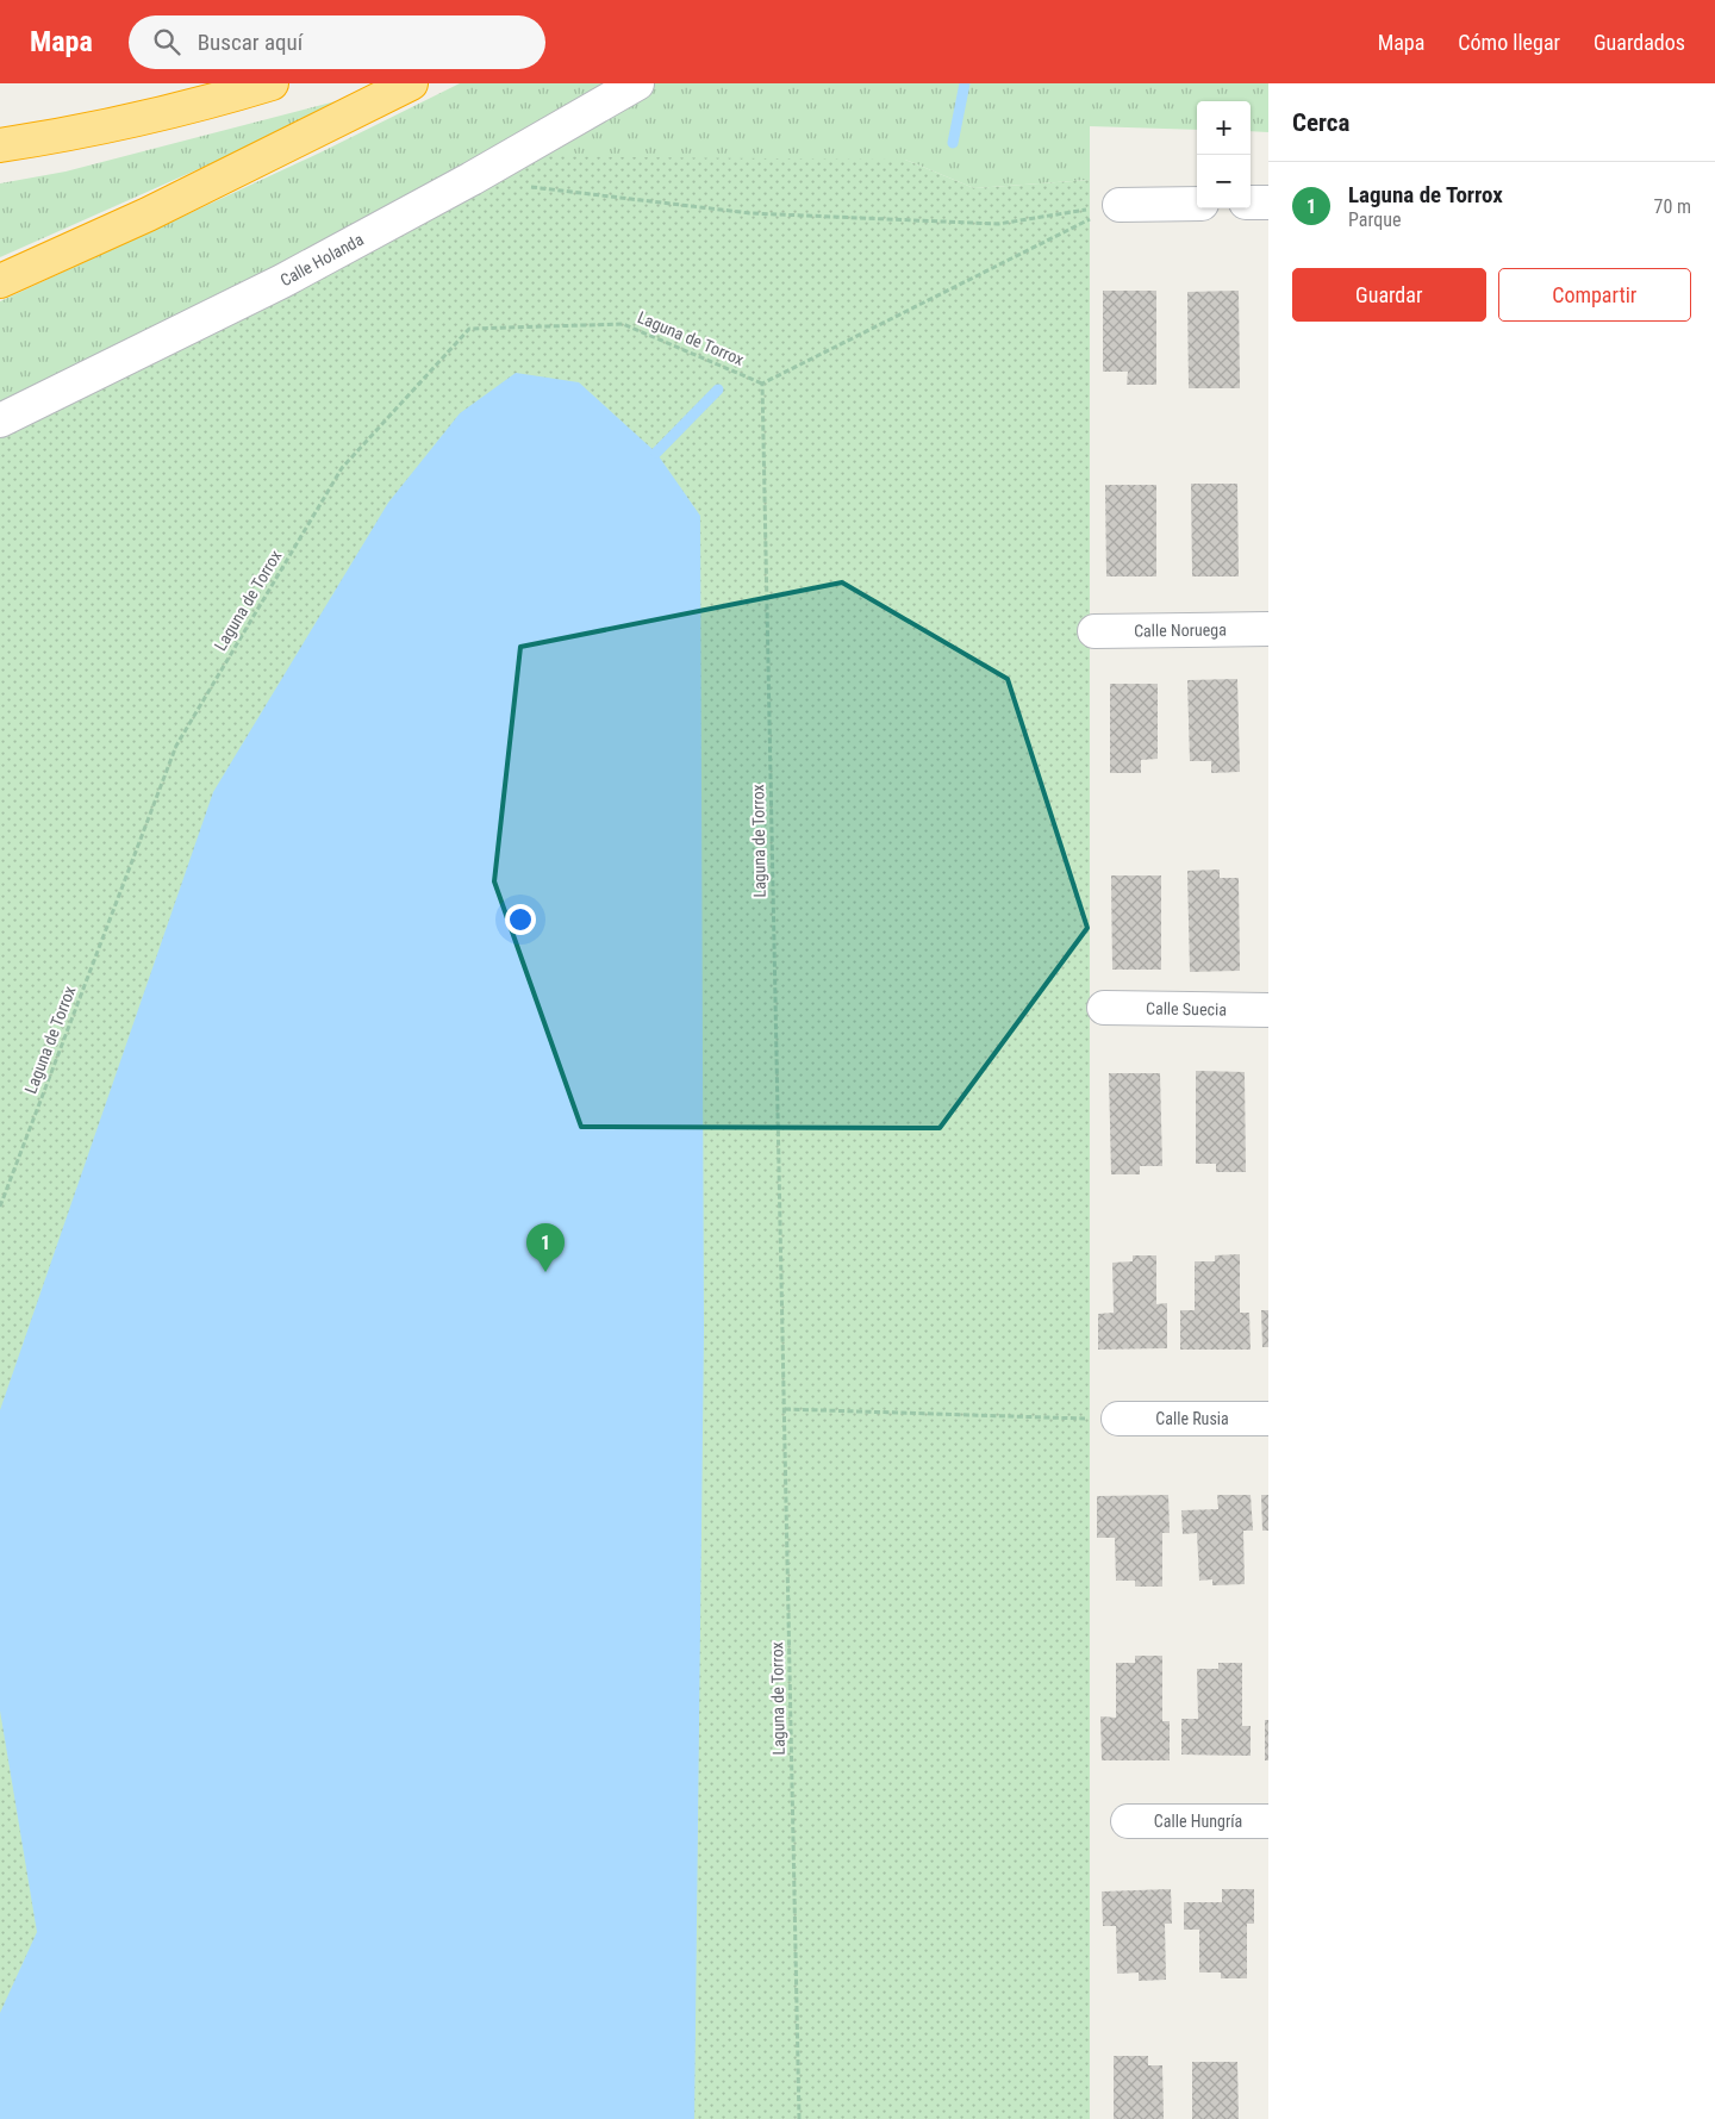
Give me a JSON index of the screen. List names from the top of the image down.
{
  "streets": {
    "street": [
      "Calle Holanda",
      "Calle Noruega",
      "Calle Suecia",
      "Calle Rusia",
      "Calle Hungría"
    ],
    "path": ["Laguna de Torrox"]
  },
  "page": {
    "header": "Mapa",
    "search": "Buscar aquí",
    "nav": ["Mapa", "Cómo llegar", "Guardados"],
    "heading": "Cerca",
    "map_buttons": ["+", "−"],
    "list": [
      {
        "mark": "1",
        "name": "Laguna de Torrox",
        "note": "Parque",
        "value": "70 m"
      }
    ],
    "buttons": ["Guardar", "Compartir"],
    "pins": "1"
  }
}
